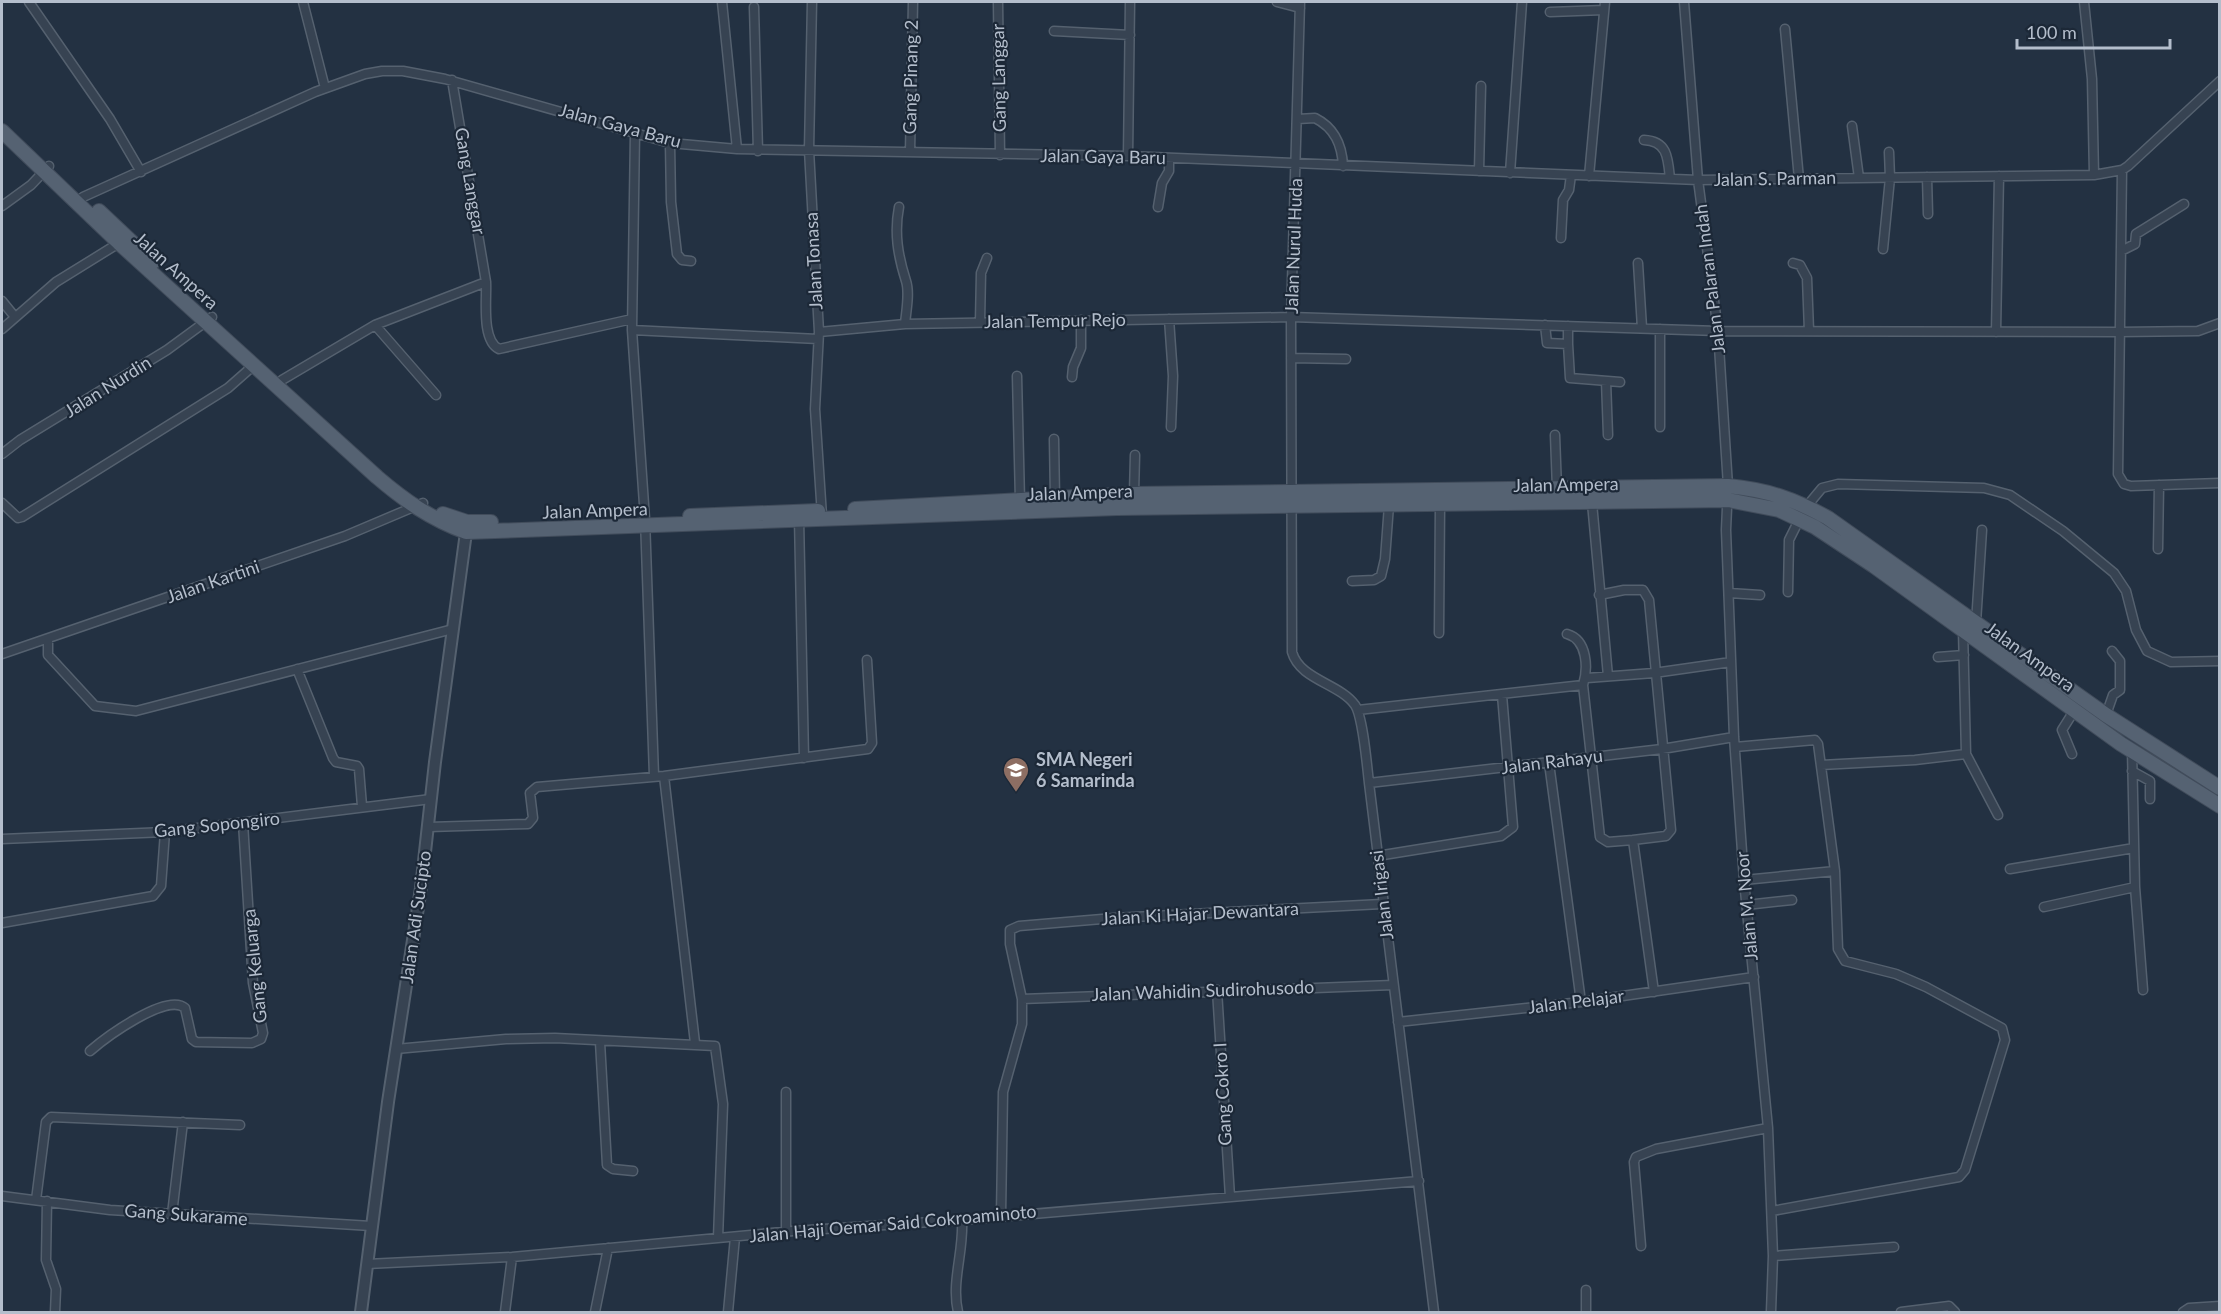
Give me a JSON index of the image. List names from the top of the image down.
{
  "streets": {
    "main road": ["Jalan Ampera"],
    "street": [
      "Gang Pinang 2",
      "Gang Langgar",
      "Jalan Gaya Baru",
      "Jalan S. Parman",
      "Jalan Nurul Huda",
      "Jalan Tonasa",
      "Jalan Palaran Indah",
      "Jalan Tempur Rejo",
      "Jalan Nurdin",
      "Jalan Kartini",
      "Jalan Rahayu",
      "Gang Sopongiro",
      "Jalan Irigasi",
      "Jalan M. Noor",
      "Jalan Ki Hajar Dewantara",
      "Jalan Adi Sucipto",
      "Gang Keluarga",
      "Jalan Wahidin Sudirohusodo",
      "Jalan Pelajar",
      "Gang Cokro I",
      "Gang Sukarame",
      "Jalan Haji Oemar Said Cokroaminoto"
    ]
  },
  "crossings": [
    ["Gang Pinang 2", "Jalan Gaya Baru"],
    ["Gang Langgar", "Jalan Gaya Baru"],
    ["Jalan Gaya Baru", "Jalan S. Parman"],
    ["Jalan Gaya Baru", "Jalan Nurul Huda"],
    ["Jalan Gaya Baru", "Jalan Tonasa"],
    ["Jalan Gaya Baru", "Jalan Ampera"],
    ["Jalan S. Parman", "Jalan Nurul Huda"],
    ["Jalan S. Parman", "Jalan Palaran Indah"],
    ["Jalan Nurul Huda", "Jalan Ampera"],
    ["Jalan Nurul Huda", "Jalan Tempur Rejo"],
    ["Jalan Tonasa", "Jalan Ampera"],
    ["Jalan Tonasa", "Jalan Tempur Rejo"],
    ["Jalan Ampera", "Jalan Palaran Indah"],
    ["Jalan Ampera", "Jalan Nurdin"],
    ["Jalan Ampera", "Jalan Kartini"],
    ["Jalan Ampera", "Jalan M. Noor"],
    ["Jalan Ampera", "Jalan Adi Sucipto"],
    ["Jalan Palaran Indah", "Jalan Tempur Rejo"],
    ["Jalan Palaran Indah", "Jalan M. Noor"],
    ["Jalan Rahayu", "Jalan Irigasi"],
    ["Jalan Rahayu", "Jalan M. Noor"],
    ["Gang Sopongiro", "Jalan Adi Sucipto"],
    ["Gang Sopongiro", "Gang Keluarga"],
    ["Jalan Irigasi", "Jalan Ki Hajar Dewantara"],
    ["Jalan Irigasi", "Jalan Wahidin Sudirohusodo"],
    ["Jalan Irigasi", "Jalan Pelajar"],
    ["Jalan Irigasi", "Jalan Haji Oemar Said Cokroaminoto"],
    ["Jalan M. Noor", "Jalan Pelajar"],
    ["Jalan Ki Hajar Dewantara", "Jalan Wahidin Sudirohusodo"],
    ["Jalan Adi Sucipto", "Gang Sukarame"],
    ["Jalan Adi Sucipto", "Jalan Haji Oemar Said Cokroaminoto"],
    ["Jalan Wahidin Sudirohusodo", "Gang Cokro I"],
    ["Gang Cokro I", "Jalan Haji Oemar Said Cokroaminoto"]
  ],
  "places": {
    "school or university": ["SMA Negeri 6 Samarinda"]
  },
  "scale_bar": "100 m"
}
